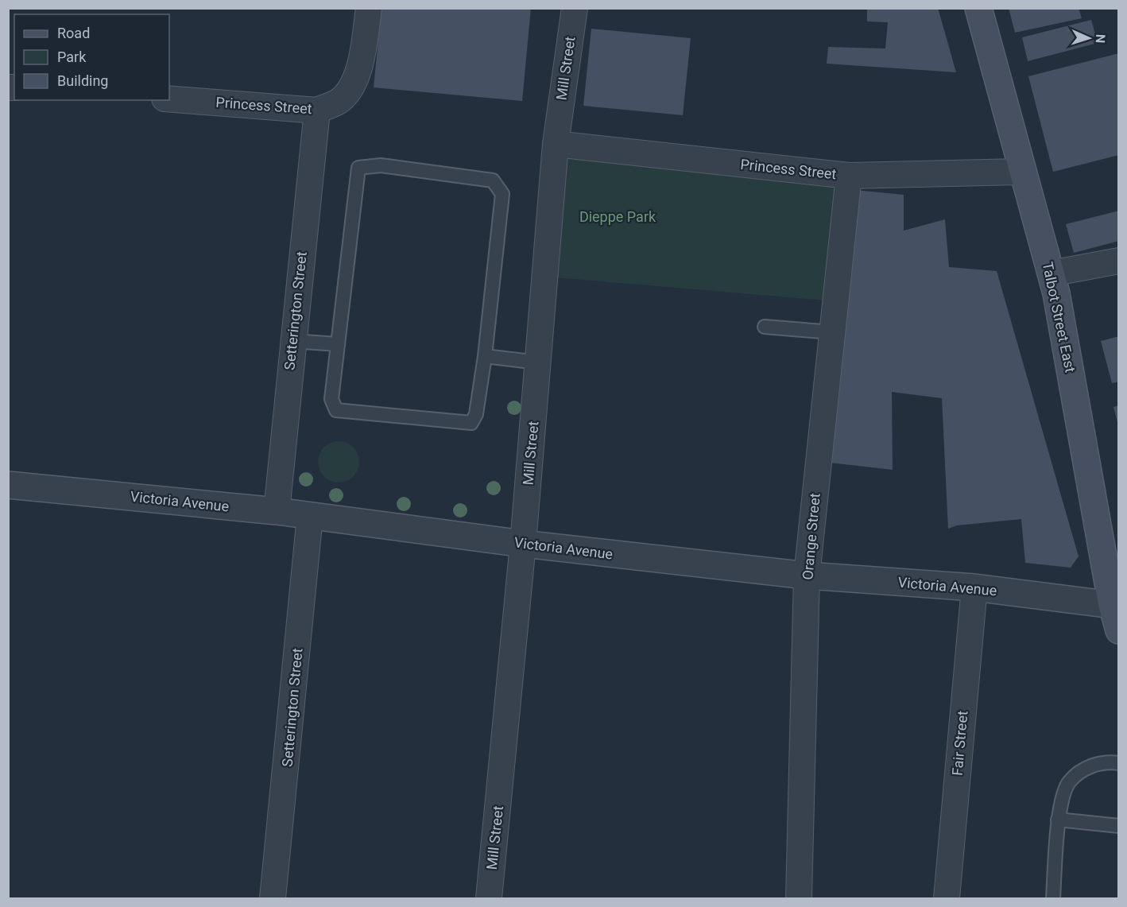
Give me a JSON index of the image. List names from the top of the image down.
{
  "streets": {
    "main road": ["Talbot Street East"],
    "street": [
      "Mill Street",
      "Princess Street",
      "Setterington Street",
      "Victoria Avenue",
      "Orange Street",
      "Fair Street"
    ]
  },
  "crossings": [
    ["Mill Street", "Princess Street"],
    ["Mill Street", "Victoria Avenue"],
    ["Princess Street", "Setterington Street"],
    ["Princess Street", "Talbot Street East"],
    ["Princess Street", "Orange Street"],
    ["Setterington Street", "Victoria Avenue"],
    ["Talbot Street East", "Victoria Avenue"],
    ["Victoria Avenue", "Orange Street"],
    ["Victoria Avenue", "Fair Street"]
  ],
  "parks": ["Dieppe Park"],
  "legend": ["Road", "Park", "Building"],
  "north": "right"
}
